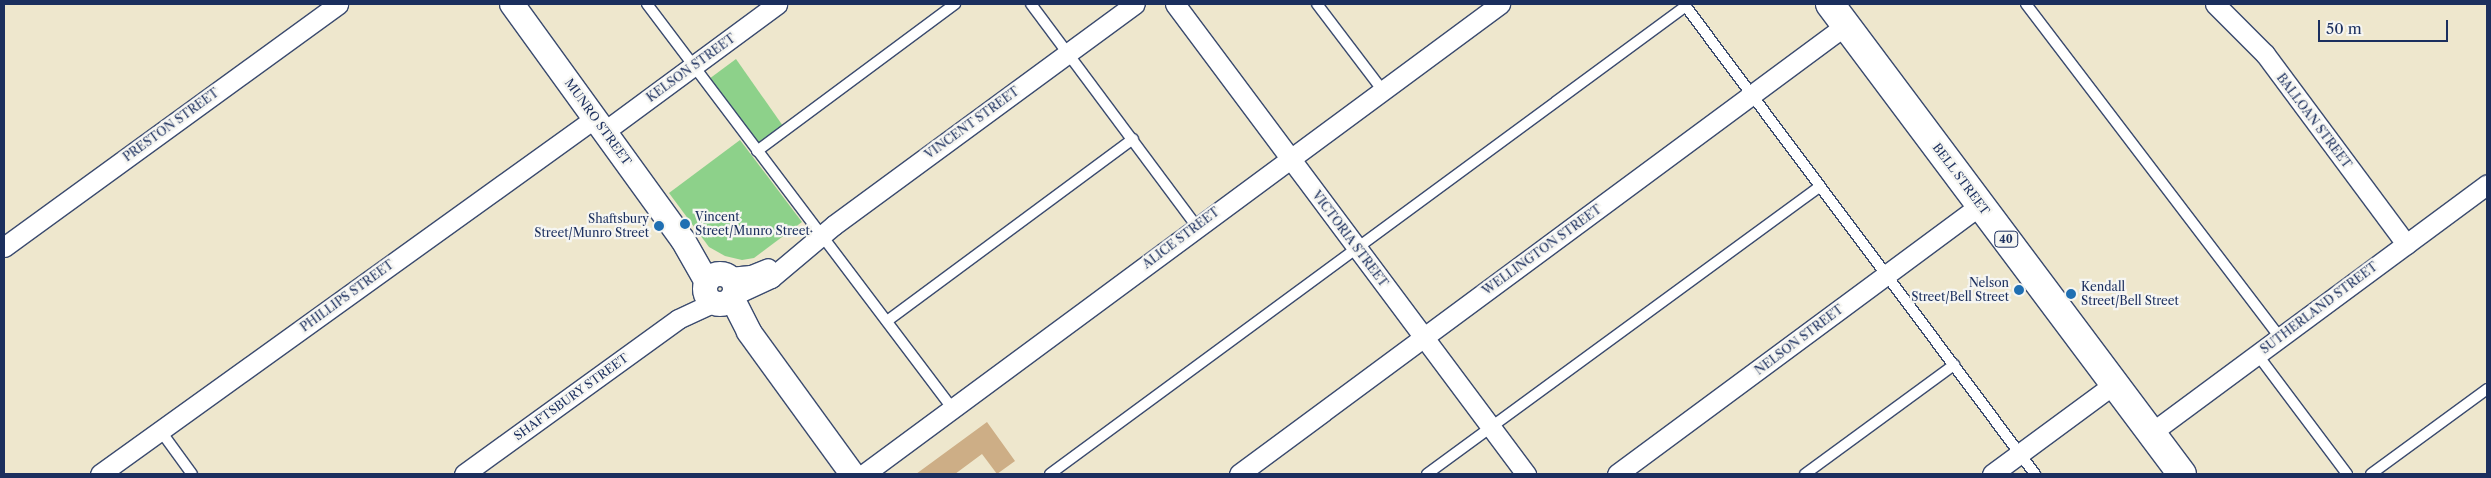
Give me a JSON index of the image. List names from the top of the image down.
{
  "streets": {
    "highway": ["BELL STREET", "40"],
    "street": [
      "KELSON STREET",
      "BALLOAN STREET",
      "MUNRO STREET",
      "VINCENT STREET",
      "PRESTON STREET",
      "ALICE STREET",
      "VICTORIA STREET",
      "WELLINGTON STREET",
      "PHILLIPS STREET",
      "SUTHERLAND STREET",
      "NELSON STREET",
      "SHAFTSBURY STREET"
    ]
  },
  "crossings": [
    ["KELSON STREET", "MUNRO STREET"],
    ["KELSON STREET", "PHILLIPS STREET"],
    ["BALLOAN STREET", "SUTHERLAND STREET"],
    ["MUNRO STREET", "VINCENT STREET"],
    ["MUNRO STREET", "PHILLIPS STREET"],
    ["MUNRO STREET", "SHAFTSBURY STREET"],
    ["VINCENT STREET", "SHAFTSBURY STREET"],
    ["BELL STREET", "WELLINGTON STREET"],
    ["BELL STREET", "SUTHERLAND STREET"],
    ["BELL STREET", "NELSON STREET"],
    ["ALICE STREET", "VICTORIA STREET"],
    ["VICTORIA STREET", "WELLINGTON STREET"]
  ],
  "places": [
    "Vincent Street/Munro Street",
    "Shaftsbury Street/Munro Street",
    "Nelson Street/Bell Street",
    "Kendall Street/Bell Street"
  ],
  "scale_bar": "50 m"
}
